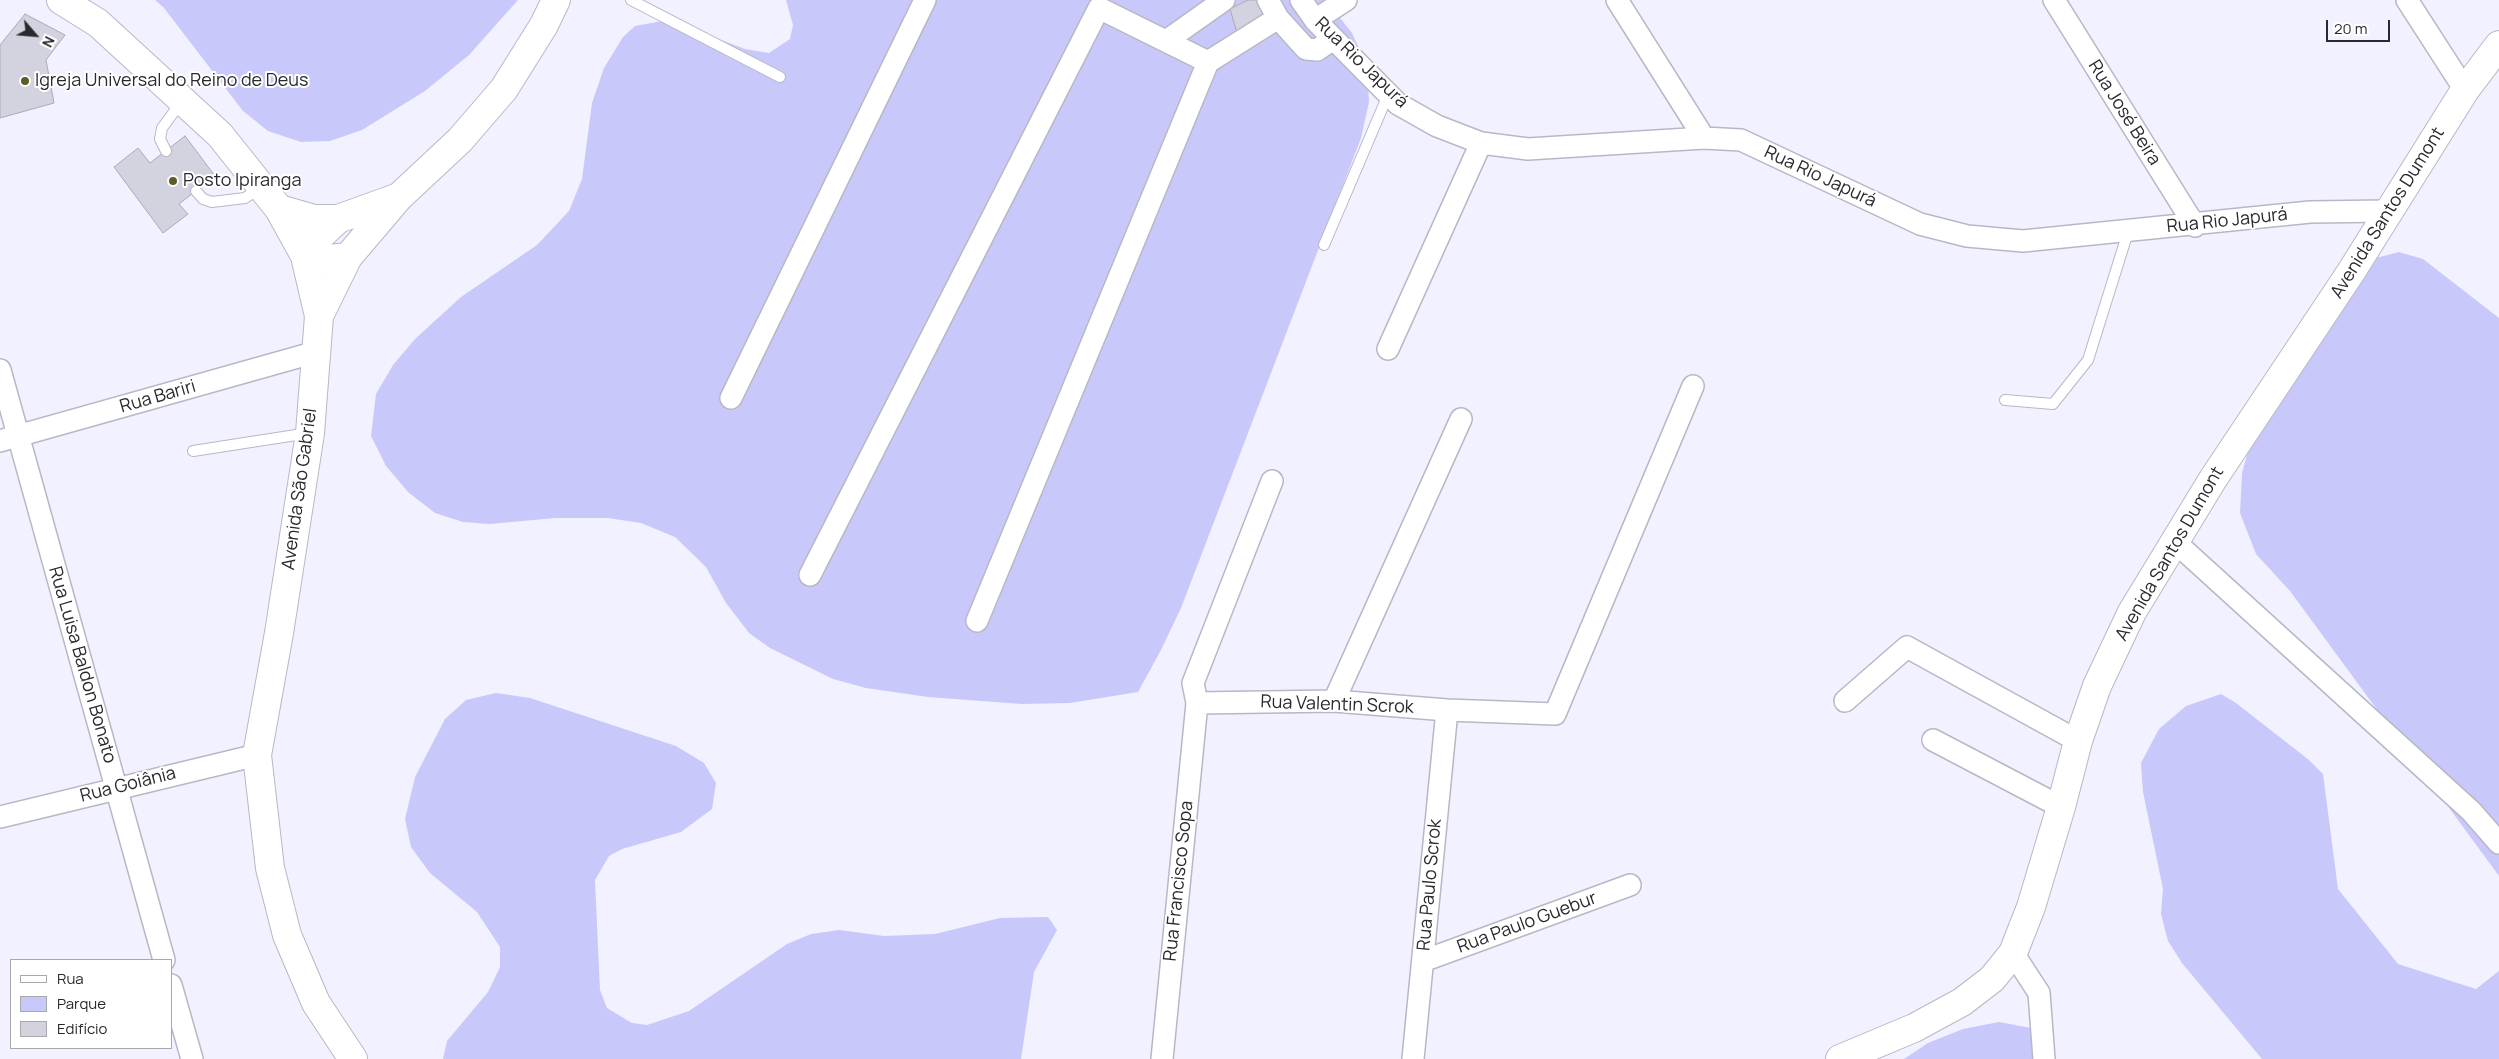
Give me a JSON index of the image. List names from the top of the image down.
{
  "streets": {
    "main road": ["Avenida Santos Dumont", "Avenida São Gabriel"],
    "street": [
      "Rua Rio Japurá",
      "Rua José Beira",
      "Rua Bariri",
      "Rua Luisa Baldon Bonato",
      "Rua Valentin Scrok",
      "Rua Goiânia",
      "Rua Francisco Sopa",
      "Rua Paulo Scrok",
      "Rua Paulo Guebur"
    ]
  },
  "crossings": [
    ["Rua Rio Japurá", "Rua José Beira"],
    ["Rua Rio Japurá", "Avenida Santos Dumont"],
    ["Rua Bariri", "Avenida São Gabriel"],
    ["Rua Bariri", "Rua Luisa Baldon Bonato"],
    ["Avenida São Gabriel", "Rua Goiânia"],
    ["Rua Luisa Baldon Bonato", "Rua Goiânia"],
    ["Rua Valentin Scrok", "Rua Francisco Sopa"],
    ["Rua Valentin Scrok", "Rua Paulo Scrok"],
    ["Rua Paulo Scrok", "Rua Paulo Guebur"]
  ],
  "places": ["Igreja Universal do Reino de Deus", "Posto Ipiranga"],
  "legend": ["Rua", "Parque", "Edifício"],
  "scale_bar": "20 m",
  "north": "bottom right"
}
